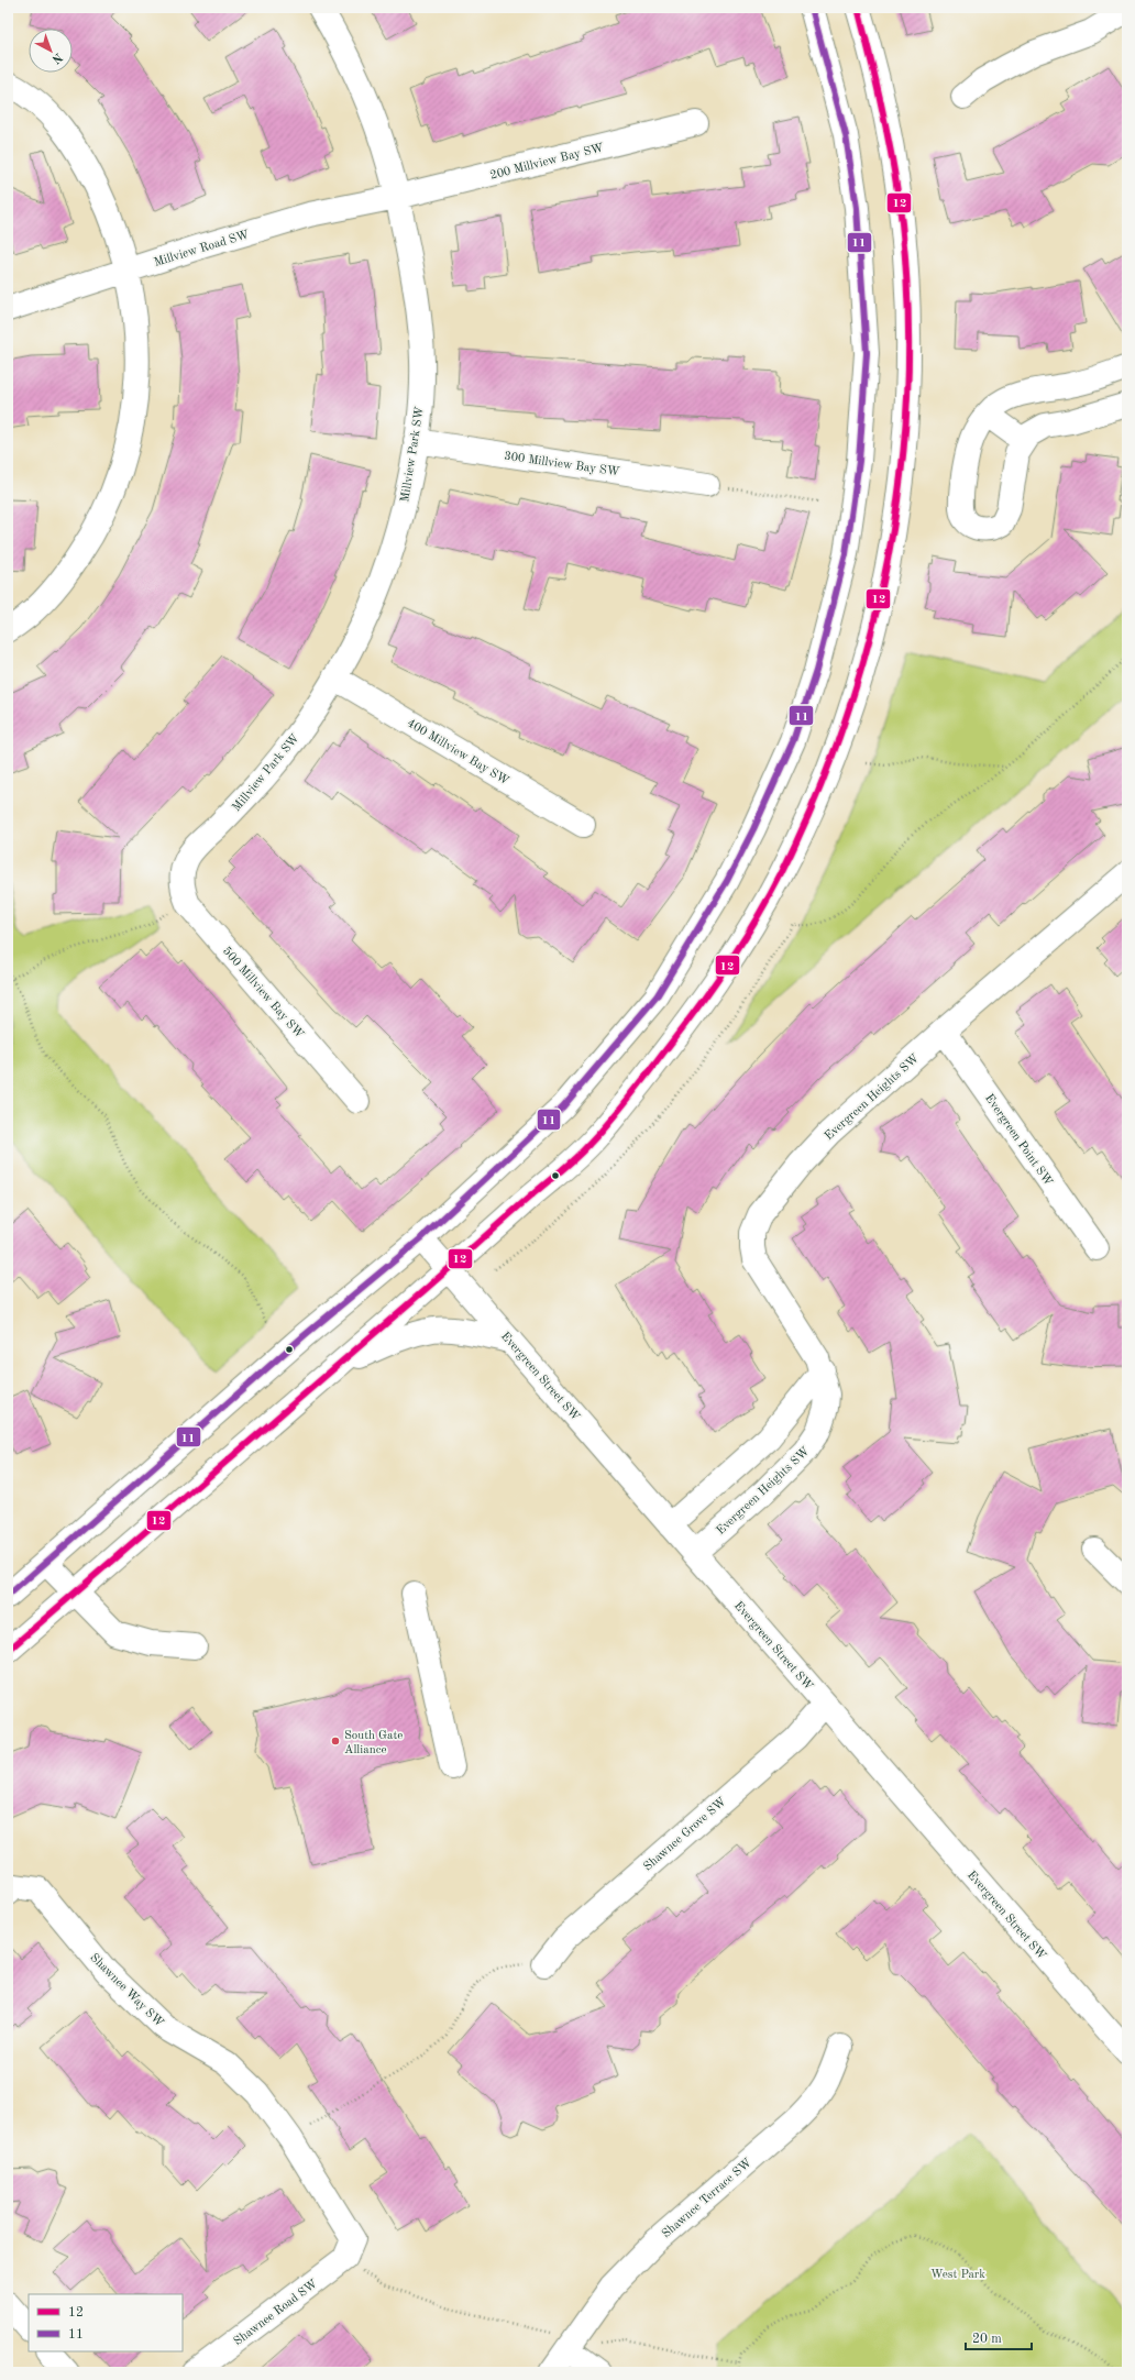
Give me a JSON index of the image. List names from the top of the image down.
{
  "streets": {
    "street": [
      "200 Millview Bay SW",
      "Millview Road SW",
      "Millview Park SW",
      "300 Millview Bay SW",
      "400 Millview Bay SW",
      "500 Millview Bay SW",
      "Evergreen Heights SW",
      "Evergreen Point SW",
      "Evergreen Street SW",
      "Shawnee Grove SW",
      "Shawnee Way SW",
      "Shawnee Terrace SW",
      "Shawnee Road SW"
    ]
  },
  "crossings": [
    ["200 Millview Bay SW", "Millview Road SW"],
    ["200 Millview Bay SW", "Millview Park SW"],
    ["Millview Road SW", "Millview Park SW"],
    ["Millview Park SW", "300 Millview Bay SW"],
    ["Millview Park SW", "400 Millview Bay SW"],
    ["Millview Park SW", "500 Millview Bay SW"],
    ["Evergreen Heights SW", "Evergreen Point SW"],
    ["Evergreen Heights SW", "Evergreen Street SW"],
    ["Evergreen Street SW", "Shawnee Grove SW"],
    ["Shawnee Way SW", "Shawnee Road SW"]
  ],
  "parks": ["West Park"],
  "places": ["South Gate Alliance"],
  "lines": ["transit line 12", "transit line 11"],
  "legend": ["12", "11"],
  "scale_bar": "20 m",
  "north": "bottom right"
}
